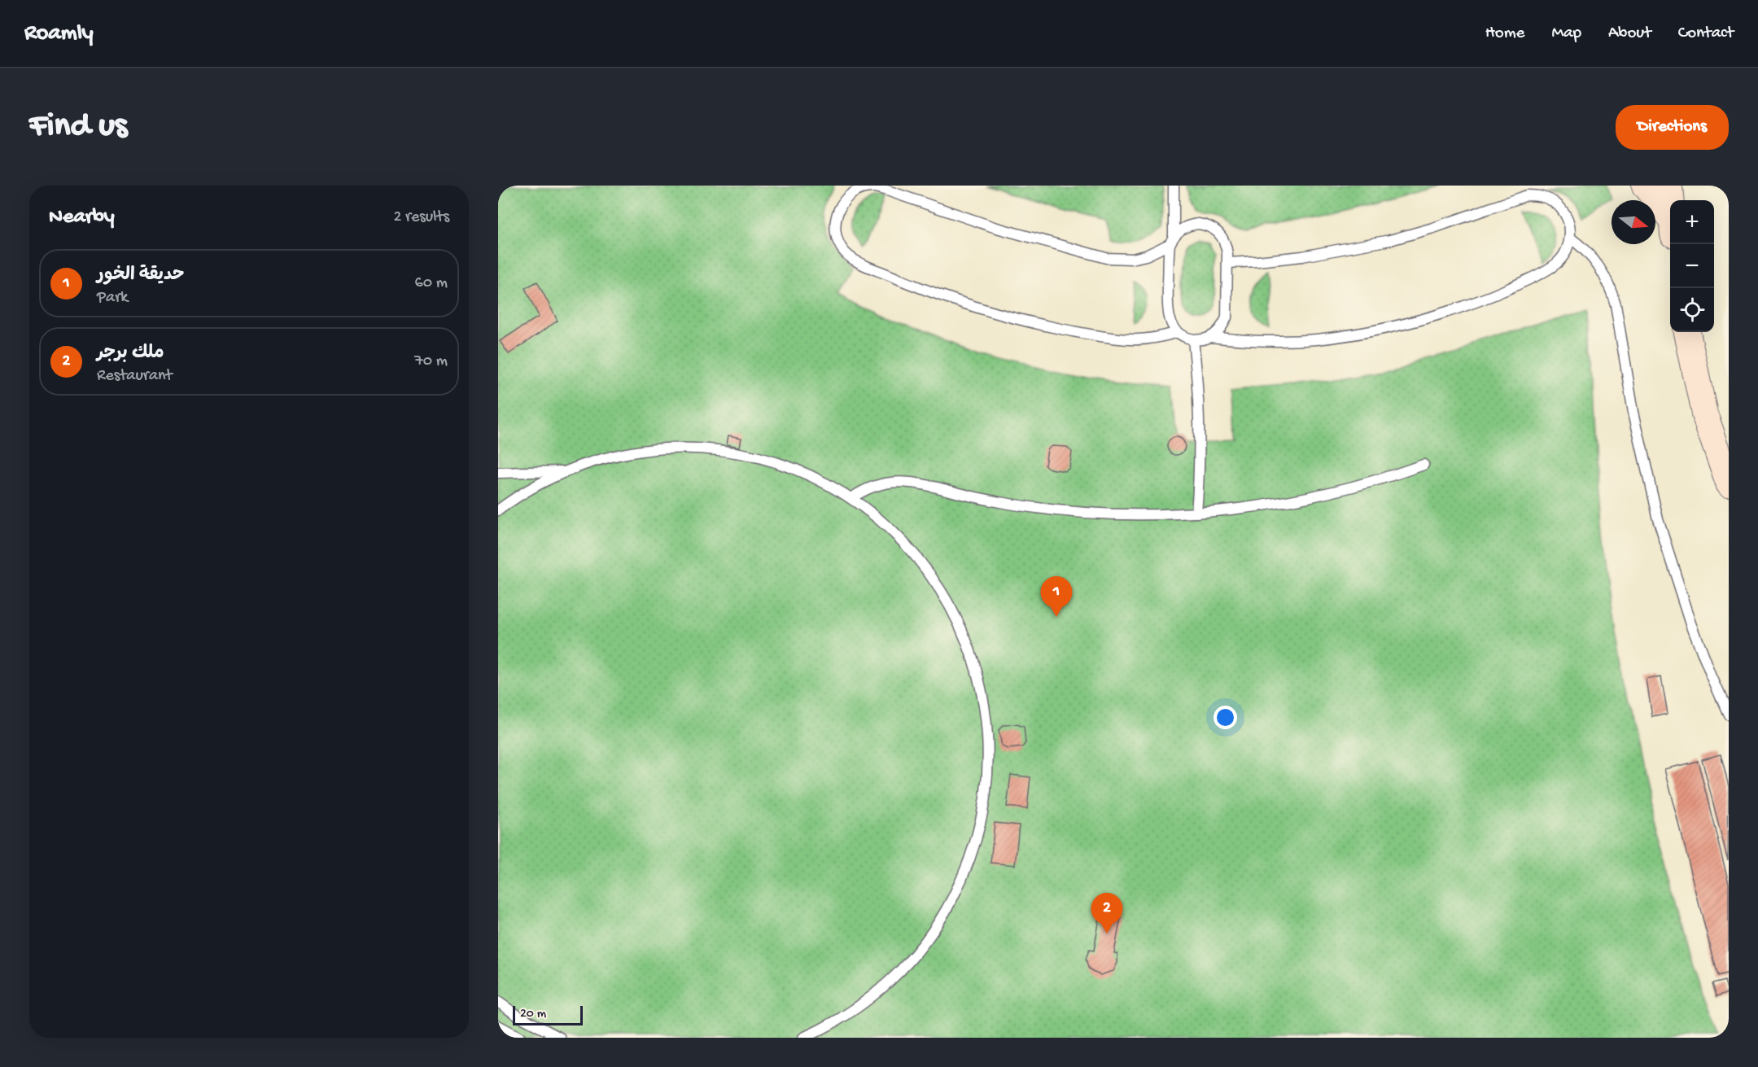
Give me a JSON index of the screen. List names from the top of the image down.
{
  "scale_bar": "20 m",
  "north": "right",
  "page": {
    "header": "Roamly",
    "nav": [
      "Home",
      "Map",
      "About",
      "Contact"
    ],
    "buttons": "Directions",
    "title": "Find us",
    "heading": ["Nearby", "2 results"],
    "map_buttons": ["+", "−"],
    "list": [
      {
        "mark": "1",
        "name": "حديقة الخور",
        "note": "Park",
        "value": "60 m"
      },
      {
        "mark": "2",
        "name": "ملك برجر",
        "note": "Restaurant",
        "value": "70 m"
      }
    ],
    "pins": ["1", "2"],
    "scale": "20 m"
  }
}
